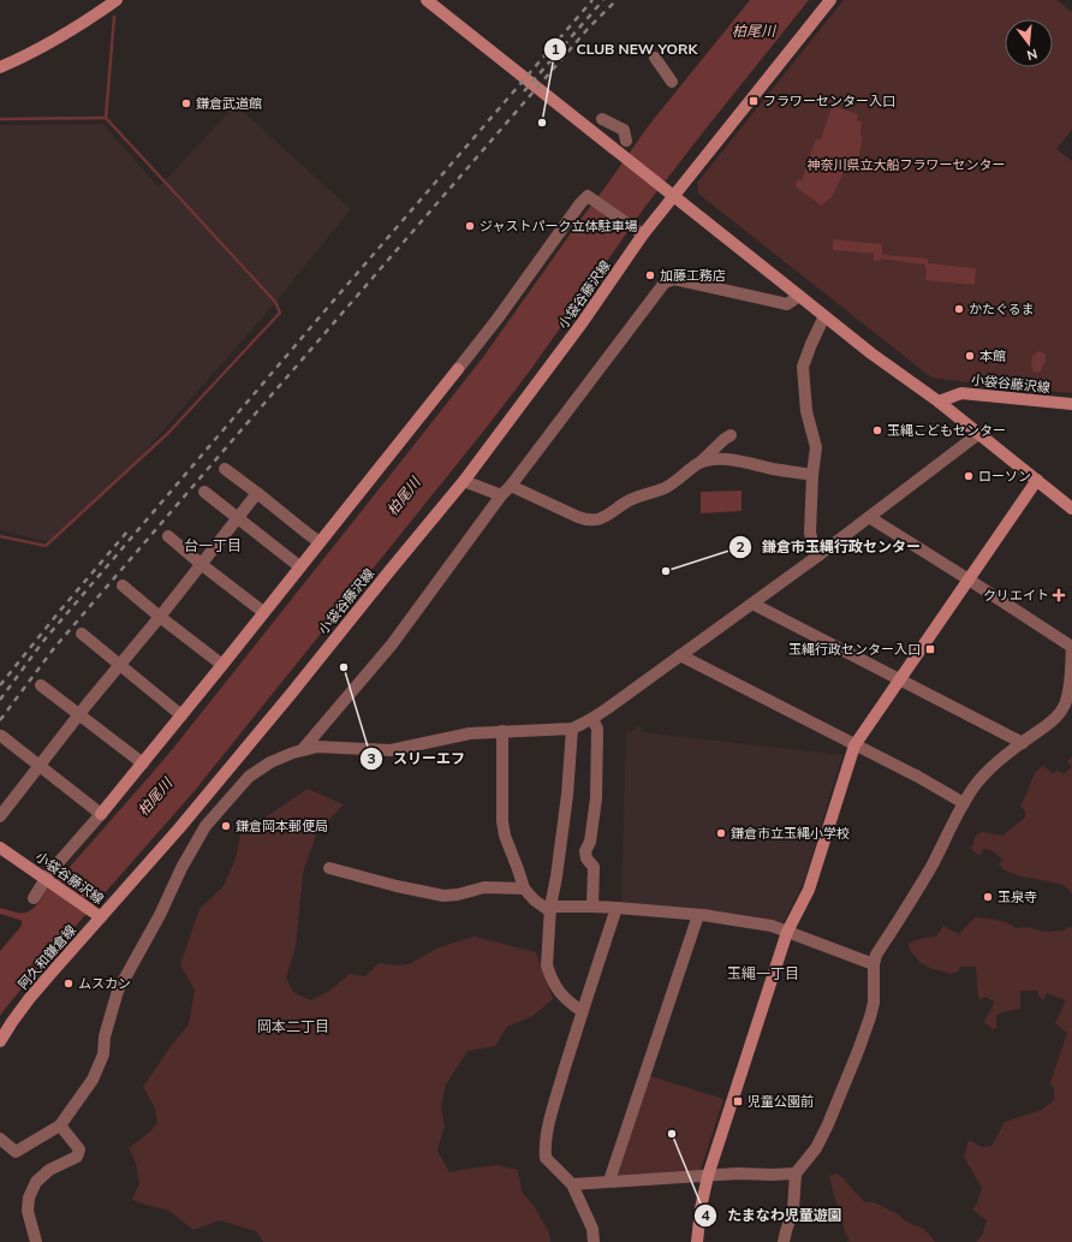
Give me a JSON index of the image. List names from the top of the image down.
{
  "streets": {
    "main road": ["小袋谷藤沢線", "阿久和鎌倉線"]
  },
  "crossings": [
    ["小袋谷藤沢線", "阿久和鎌倉線"]
  ],
  "districts": ["台一丁目", "玉縄一丁目", "岡本二丁目"],
  "water": ["柏尾川"],
  "parks": ["神奈川県立大船フラワーセンター"],
  "places": {
    "transit": ["フラワーセンター入口", "玉縄行政センター入口", "児童公園前"],
    "other": [
      "鎌倉武道館",
      "CLUB NEW YORK",
      "ジャストパーク立体駐車場",
      "加藤工務店",
      "かたぐるま",
      "本館",
      "玉縄こどもセンター",
      "ローソン",
      "鎌倉市玉縄行政センター",
      "スリーエフ",
      "鎌倉岡本郵便局",
      "鎌倉市立玉縄小学校",
      "玉泉寺",
      "ムスカン",
      "たまなわ児童遊園"
    ],
    "health": ["クリエイト"]
  },
  "north": "bottom"
}
